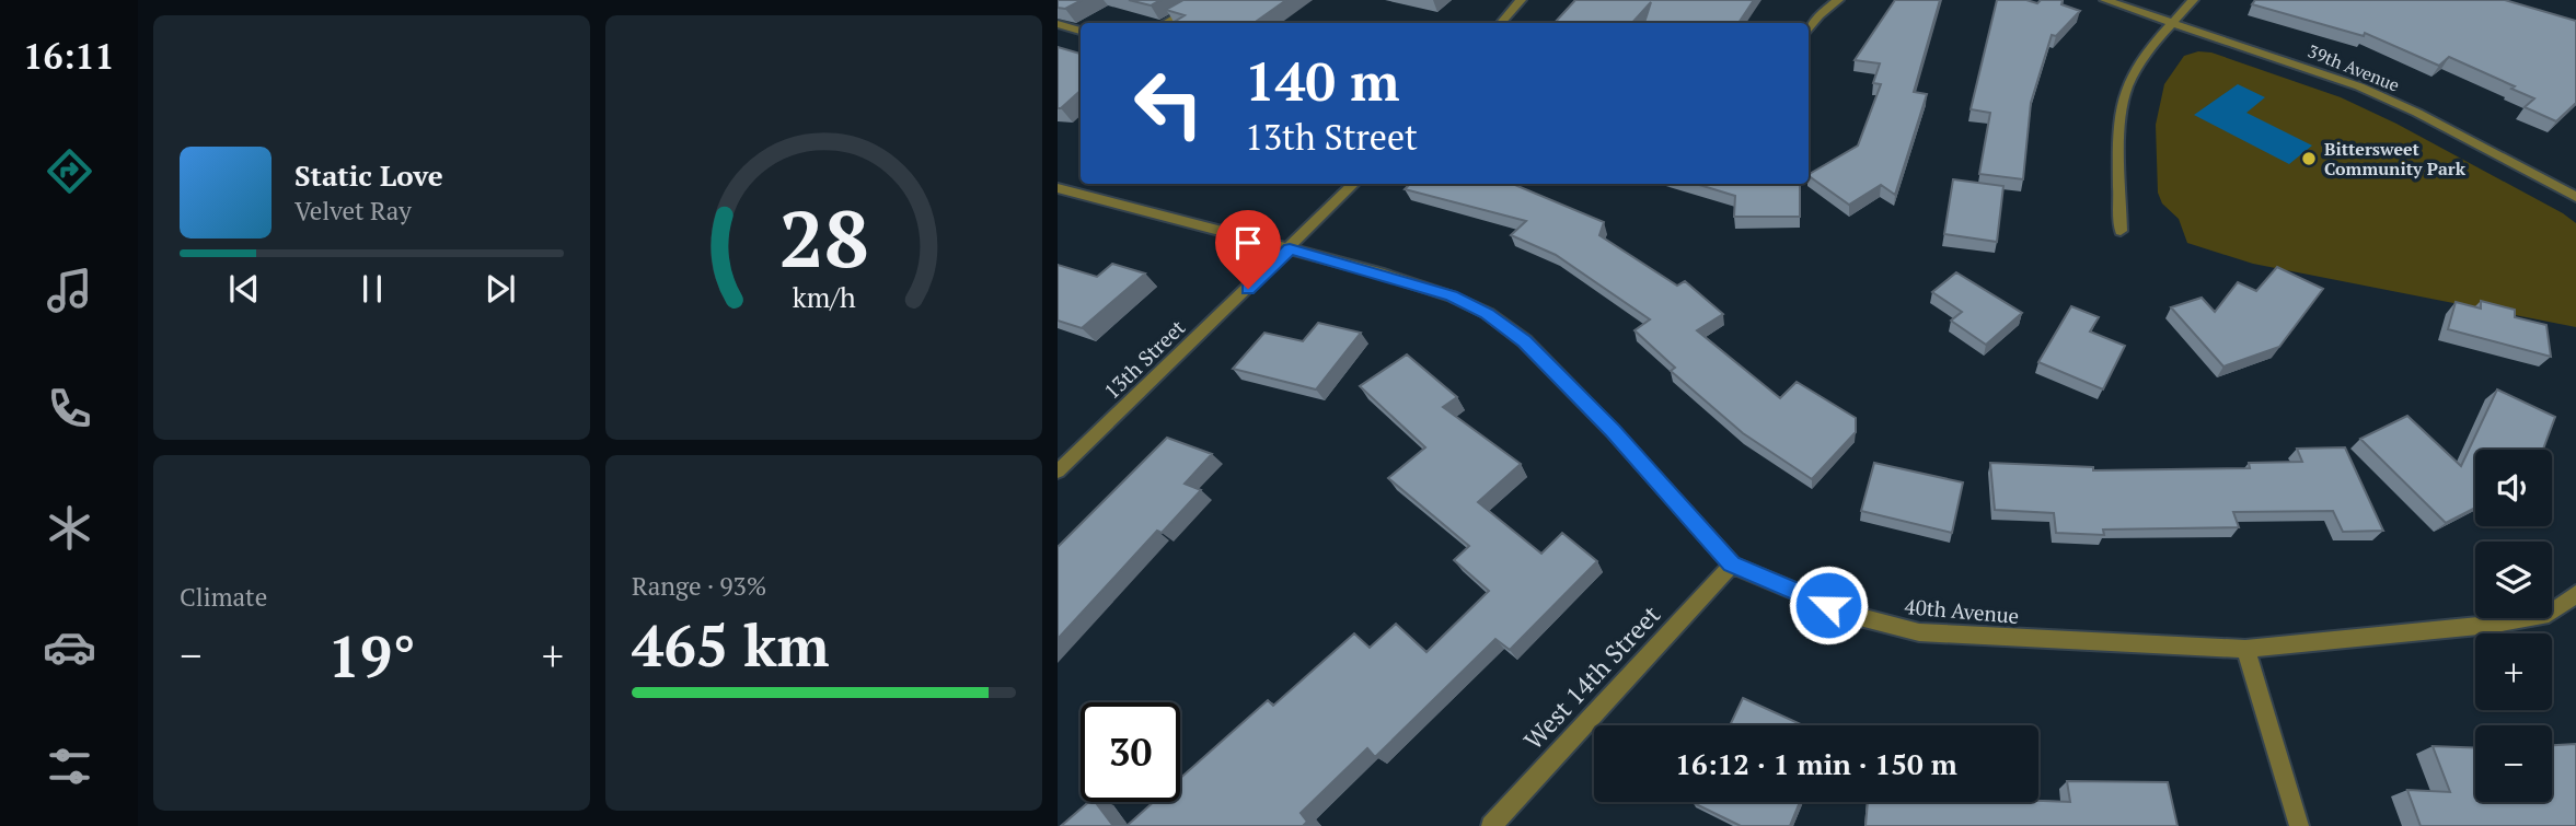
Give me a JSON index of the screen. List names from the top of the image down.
{
  "streets": {
    "street": [
      "39th Avenue",
      "13th Street",
      "40th Avenue",
      "West 14th Street"
    ]
  },
  "crossings": [
    ["13th Street", "40th Avenue"],
    ["40th Avenue", "West 14th Street"]
  ],
  "places": ["Bittersweet Community Park"],
  "page": {
    "tabs": "16:11",
    "turn": ["140 m", "13th Street"],
    "song": ["Static Love", "Velvet Ray"],
    "map_buttons": ["+", "−"],
    "tile": [
      "Climate",
      ["Range · 93%", "465 km"]
    ],
    "heat": ["−", "19°", "+"],
    "limit": "30",
    "trip": "16:12 · 1 min · 150 m",
    "gauge": ["28", "km/h"]
  }
}
